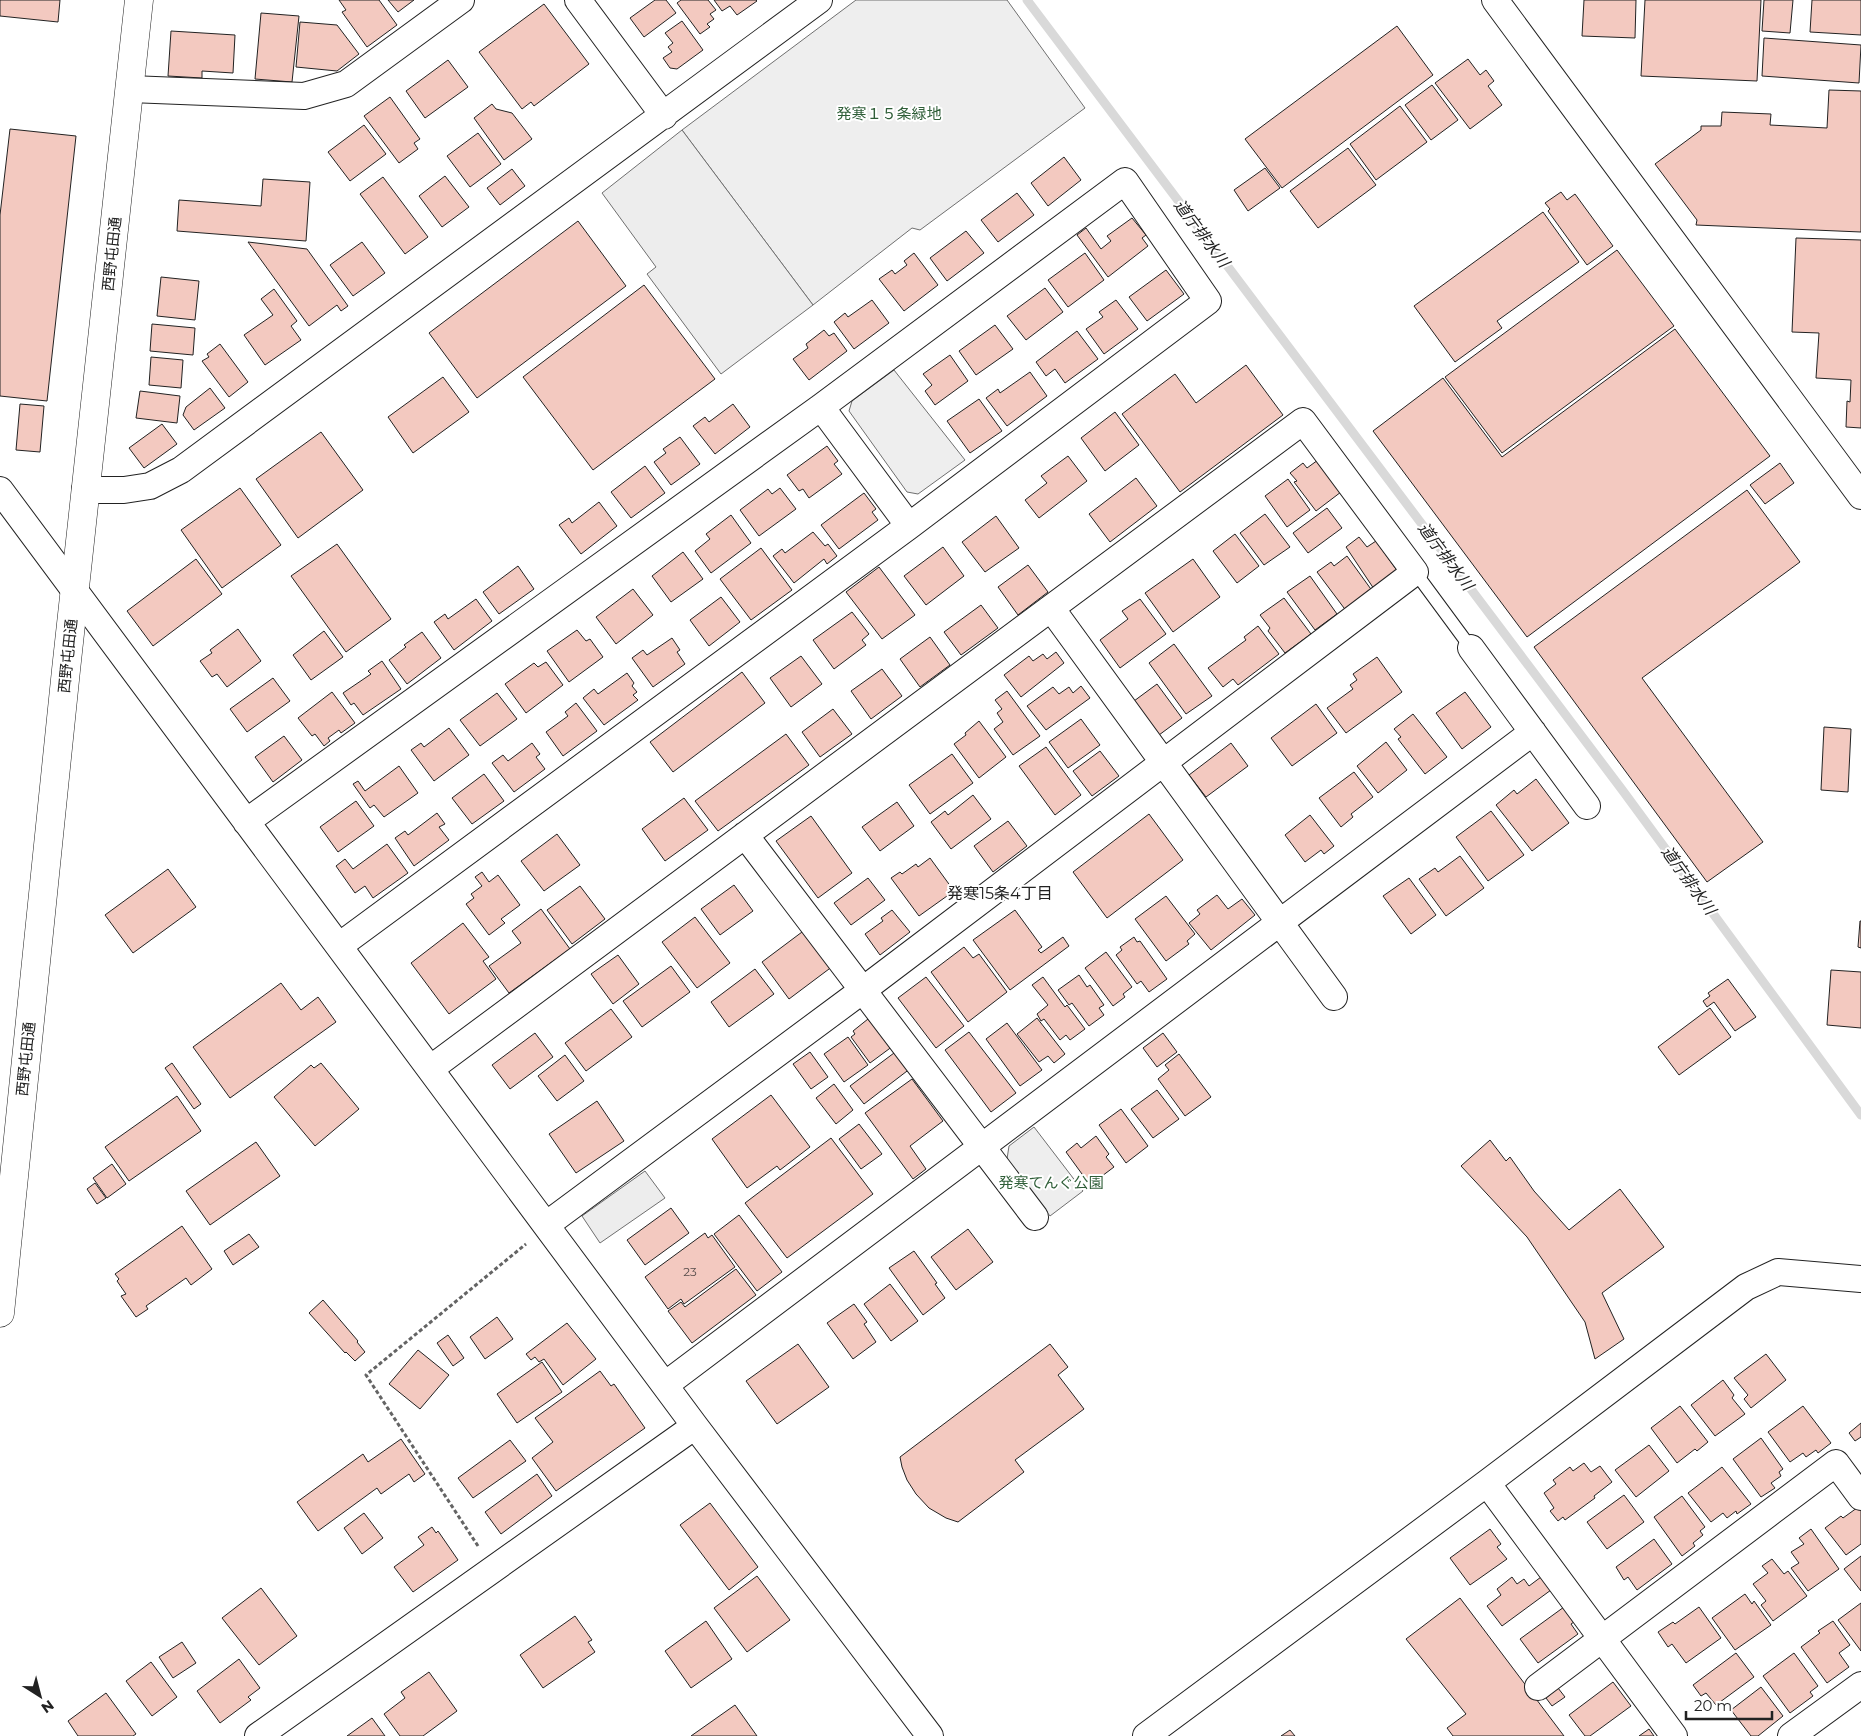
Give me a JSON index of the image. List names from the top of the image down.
{
  "streets": {
    "street": ["西野屯田通"]
  },
  "districts": ["発寒15条4丁目"],
  "water": ["道庁排水川"],
  "parks": ["発寒１５条緑地", "発寒てんぐ公園"],
  "house_numbers": ["23"],
  "scale_bar": "20 m",
  "north": "bottom right"
}
